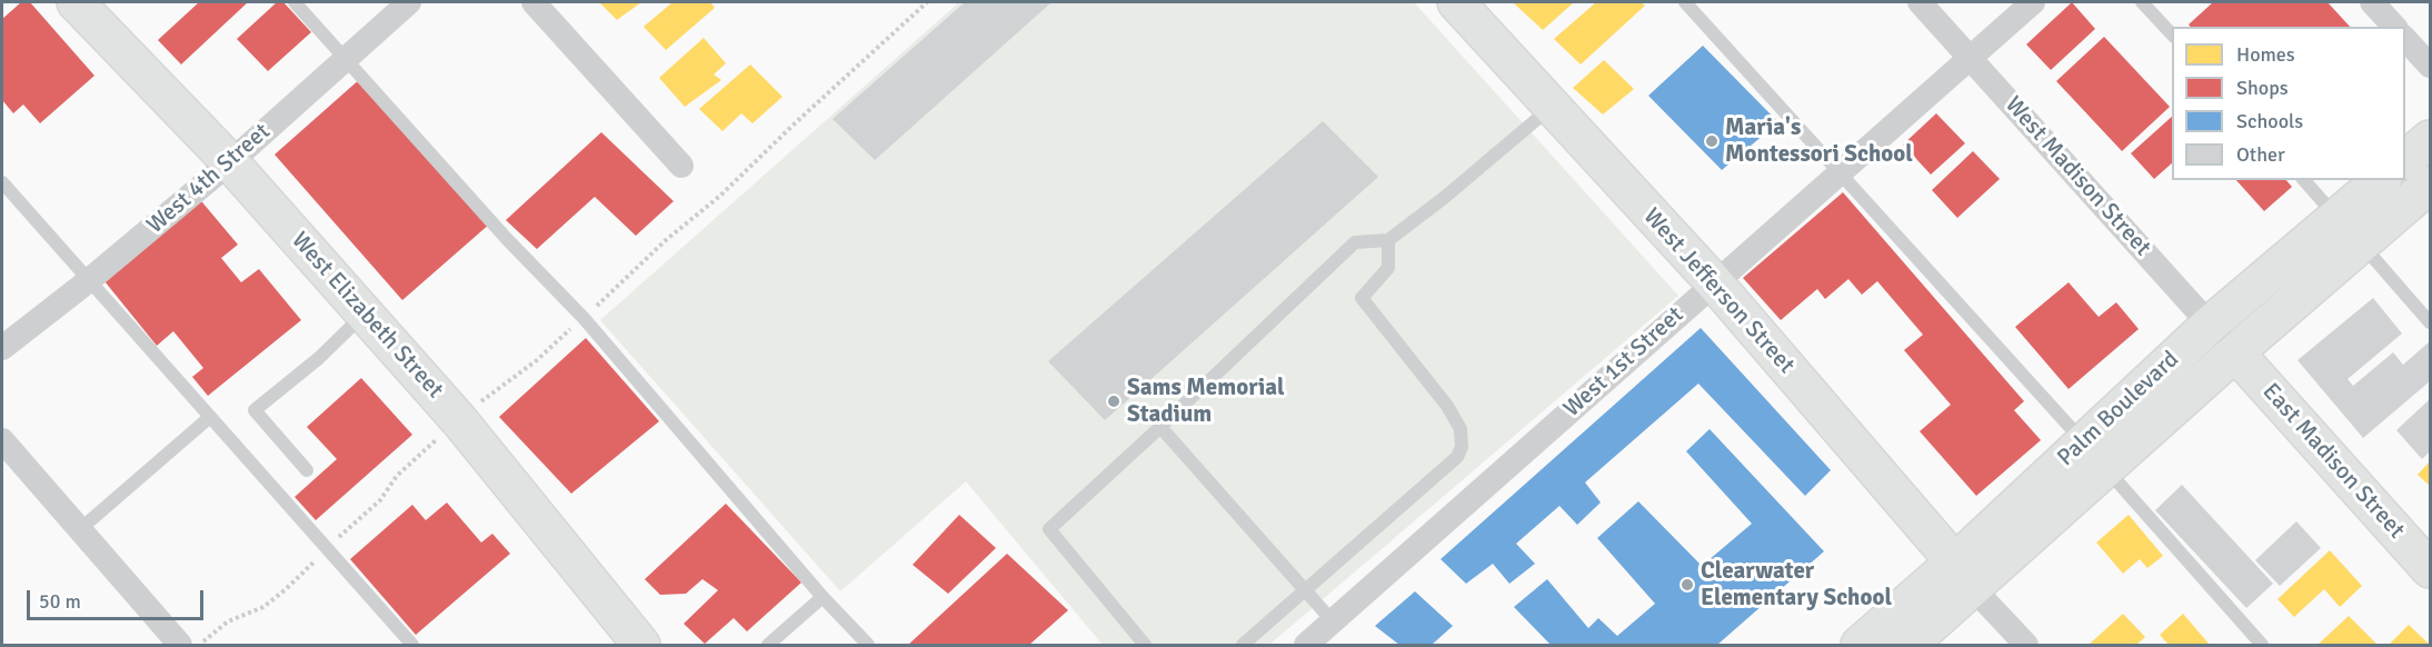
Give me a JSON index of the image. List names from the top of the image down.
{
  "streets": {
    "main road": [
      "West Jefferson Street",
      "West Elizabeth Street",
      "Palm Boulevard",
      "East Madison Street"
    ],
    "street": ["West Madison Street", "West 4th Street", "West 1st Street"]
  },
  "crossings": [
    ["West Madison Street", "West 1st Street"],
    ["West Madison Street", "Palm Boulevard"],
    ["West Madison Street", "East Madison Street"],
    ["West 4th Street", "West Elizabeth Street"],
    ["West Jefferson Street", "West 1st Street"],
    ["West Jefferson Street", "Palm Boulevard"],
    ["Palm Boulevard", "East Madison Street"]
  ],
  "places": ["Maria's Montessori School", "Sams Memorial Stadium", "Clearwater Elementary School"],
  "legend": [
    "Homes",
    "Shops",
    "Schools",
    "Other"
  ],
  "scale_bar": "50 m"
}
